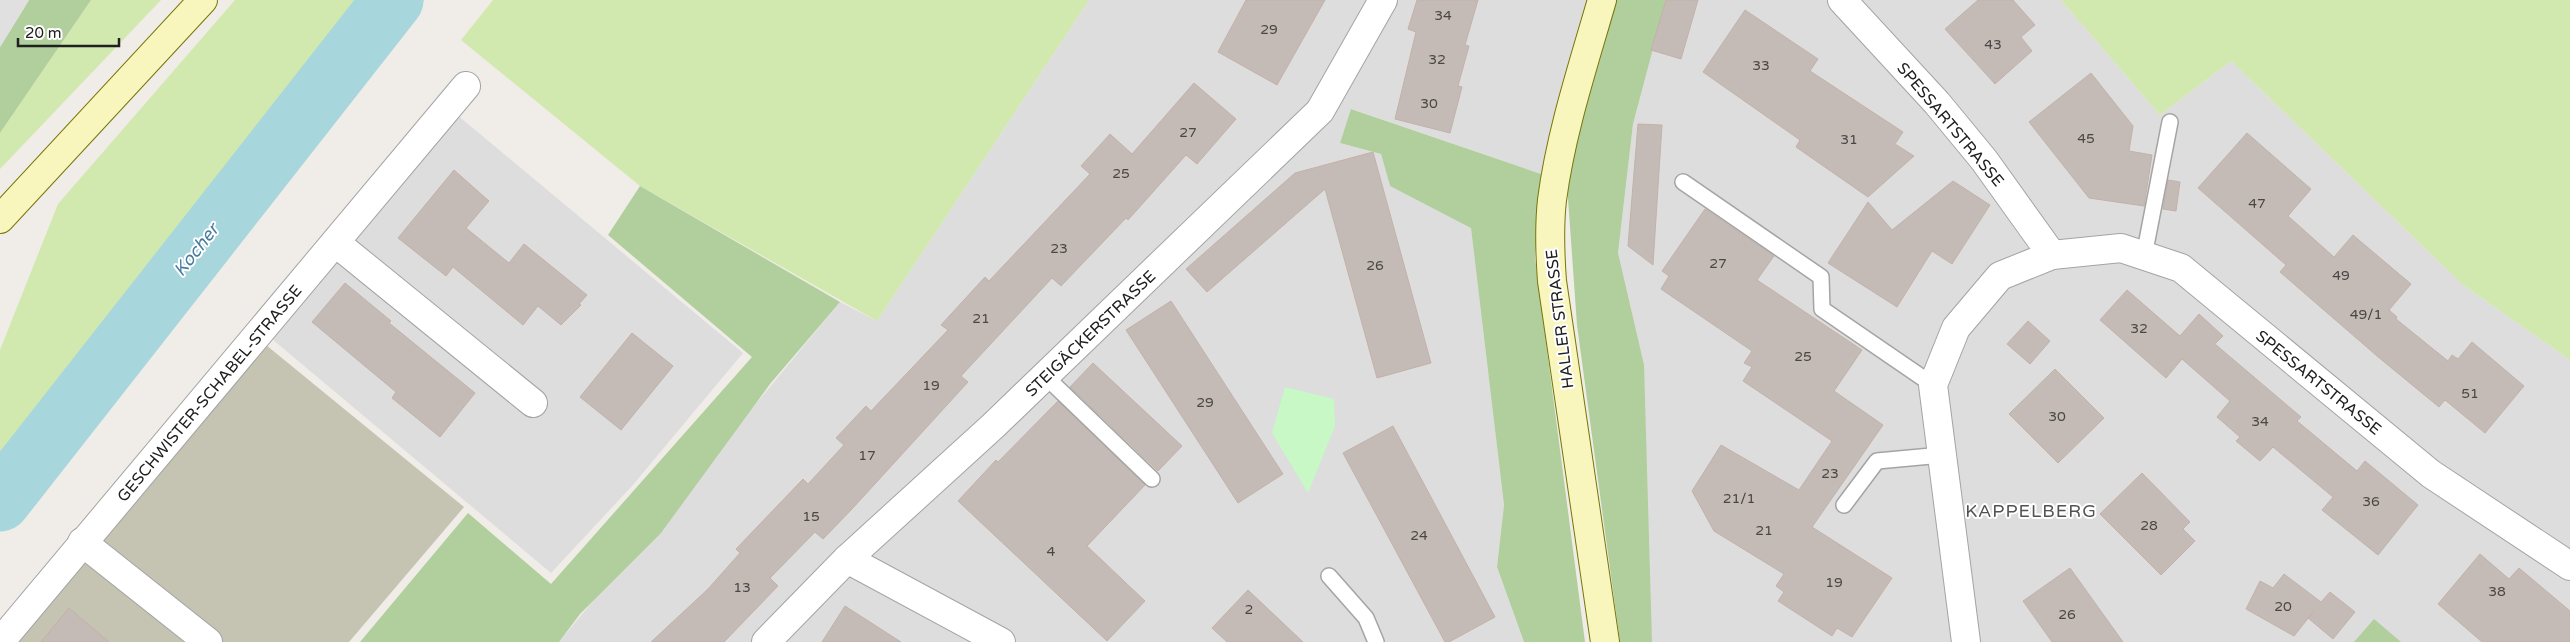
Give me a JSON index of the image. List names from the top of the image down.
{
  "streets": {
    "main road": ["HALLER STRASSE"],
    "street": ["SPESSARTSTRASSE", "STEIGÄCKERSTRASSE", "GESCHWISTER-SCHABEL-STRASSE"]
  },
  "districts": ["KAPPELBERG"],
  "water": ["Kocher"],
  "house_numbers": [
    "34",
    "29",
    "43",
    "32",
    "33",
    "30",
    "27",
    "45",
    "31",
    "25",
    "47",
    "23",
    "27",
    "26",
    "49",
    "49/1",
    "21",
    "32",
    "25",
    "19",
    "51",
    "29",
    "30",
    "34",
    "17",
    "23",
    "21/1",
    "36",
    "15",
    "28",
    "21",
    "24",
    "4",
    "19",
    "13",
    "38",
    "20",
    "2",
    "26"
  ],
  "scale_bar": "20 m"
}
